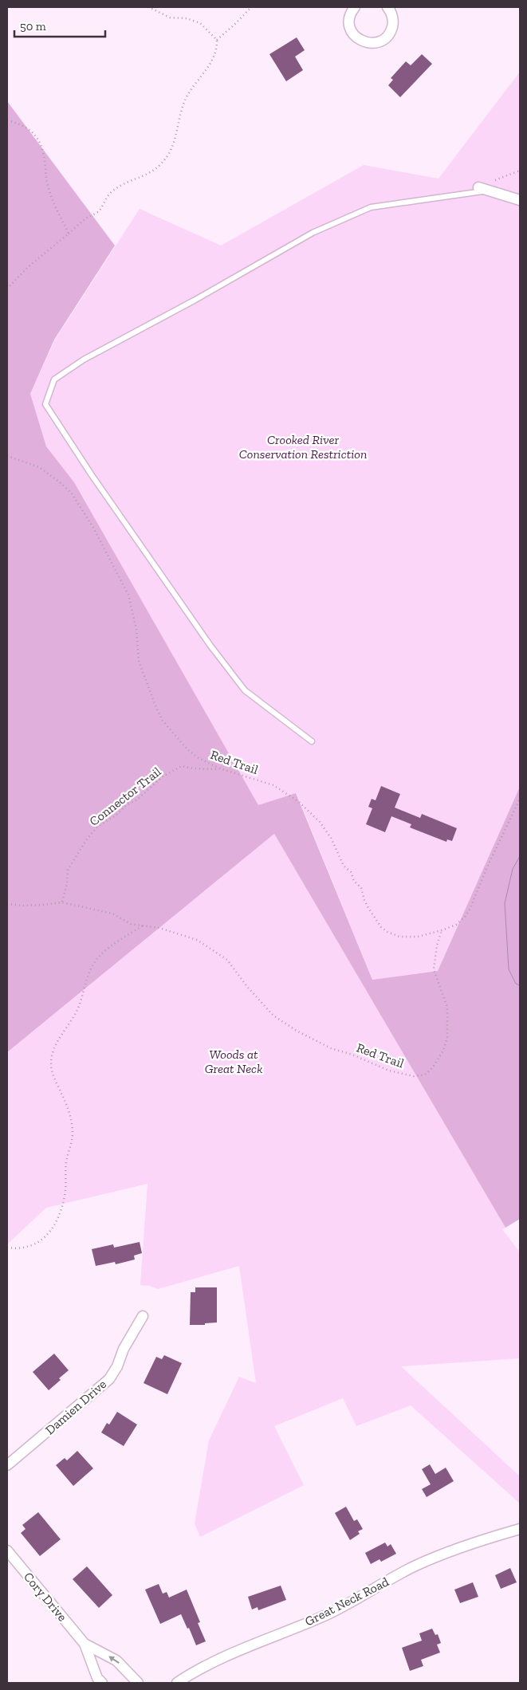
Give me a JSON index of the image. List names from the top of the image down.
{
  "streets": {
    "street": ["Damien Drive", "Cory Drive", "Great Neck Road"],
    "path": ["Red Trail", "Connector Trail"]
  },
  "crossings": [
    ["Red Trail", "Connector Trail"]
  ],
  "parks": ["Crooked River Conservation Restriction", "Woods at Great Neck"],
  "scale_bar": "50 m"
}
